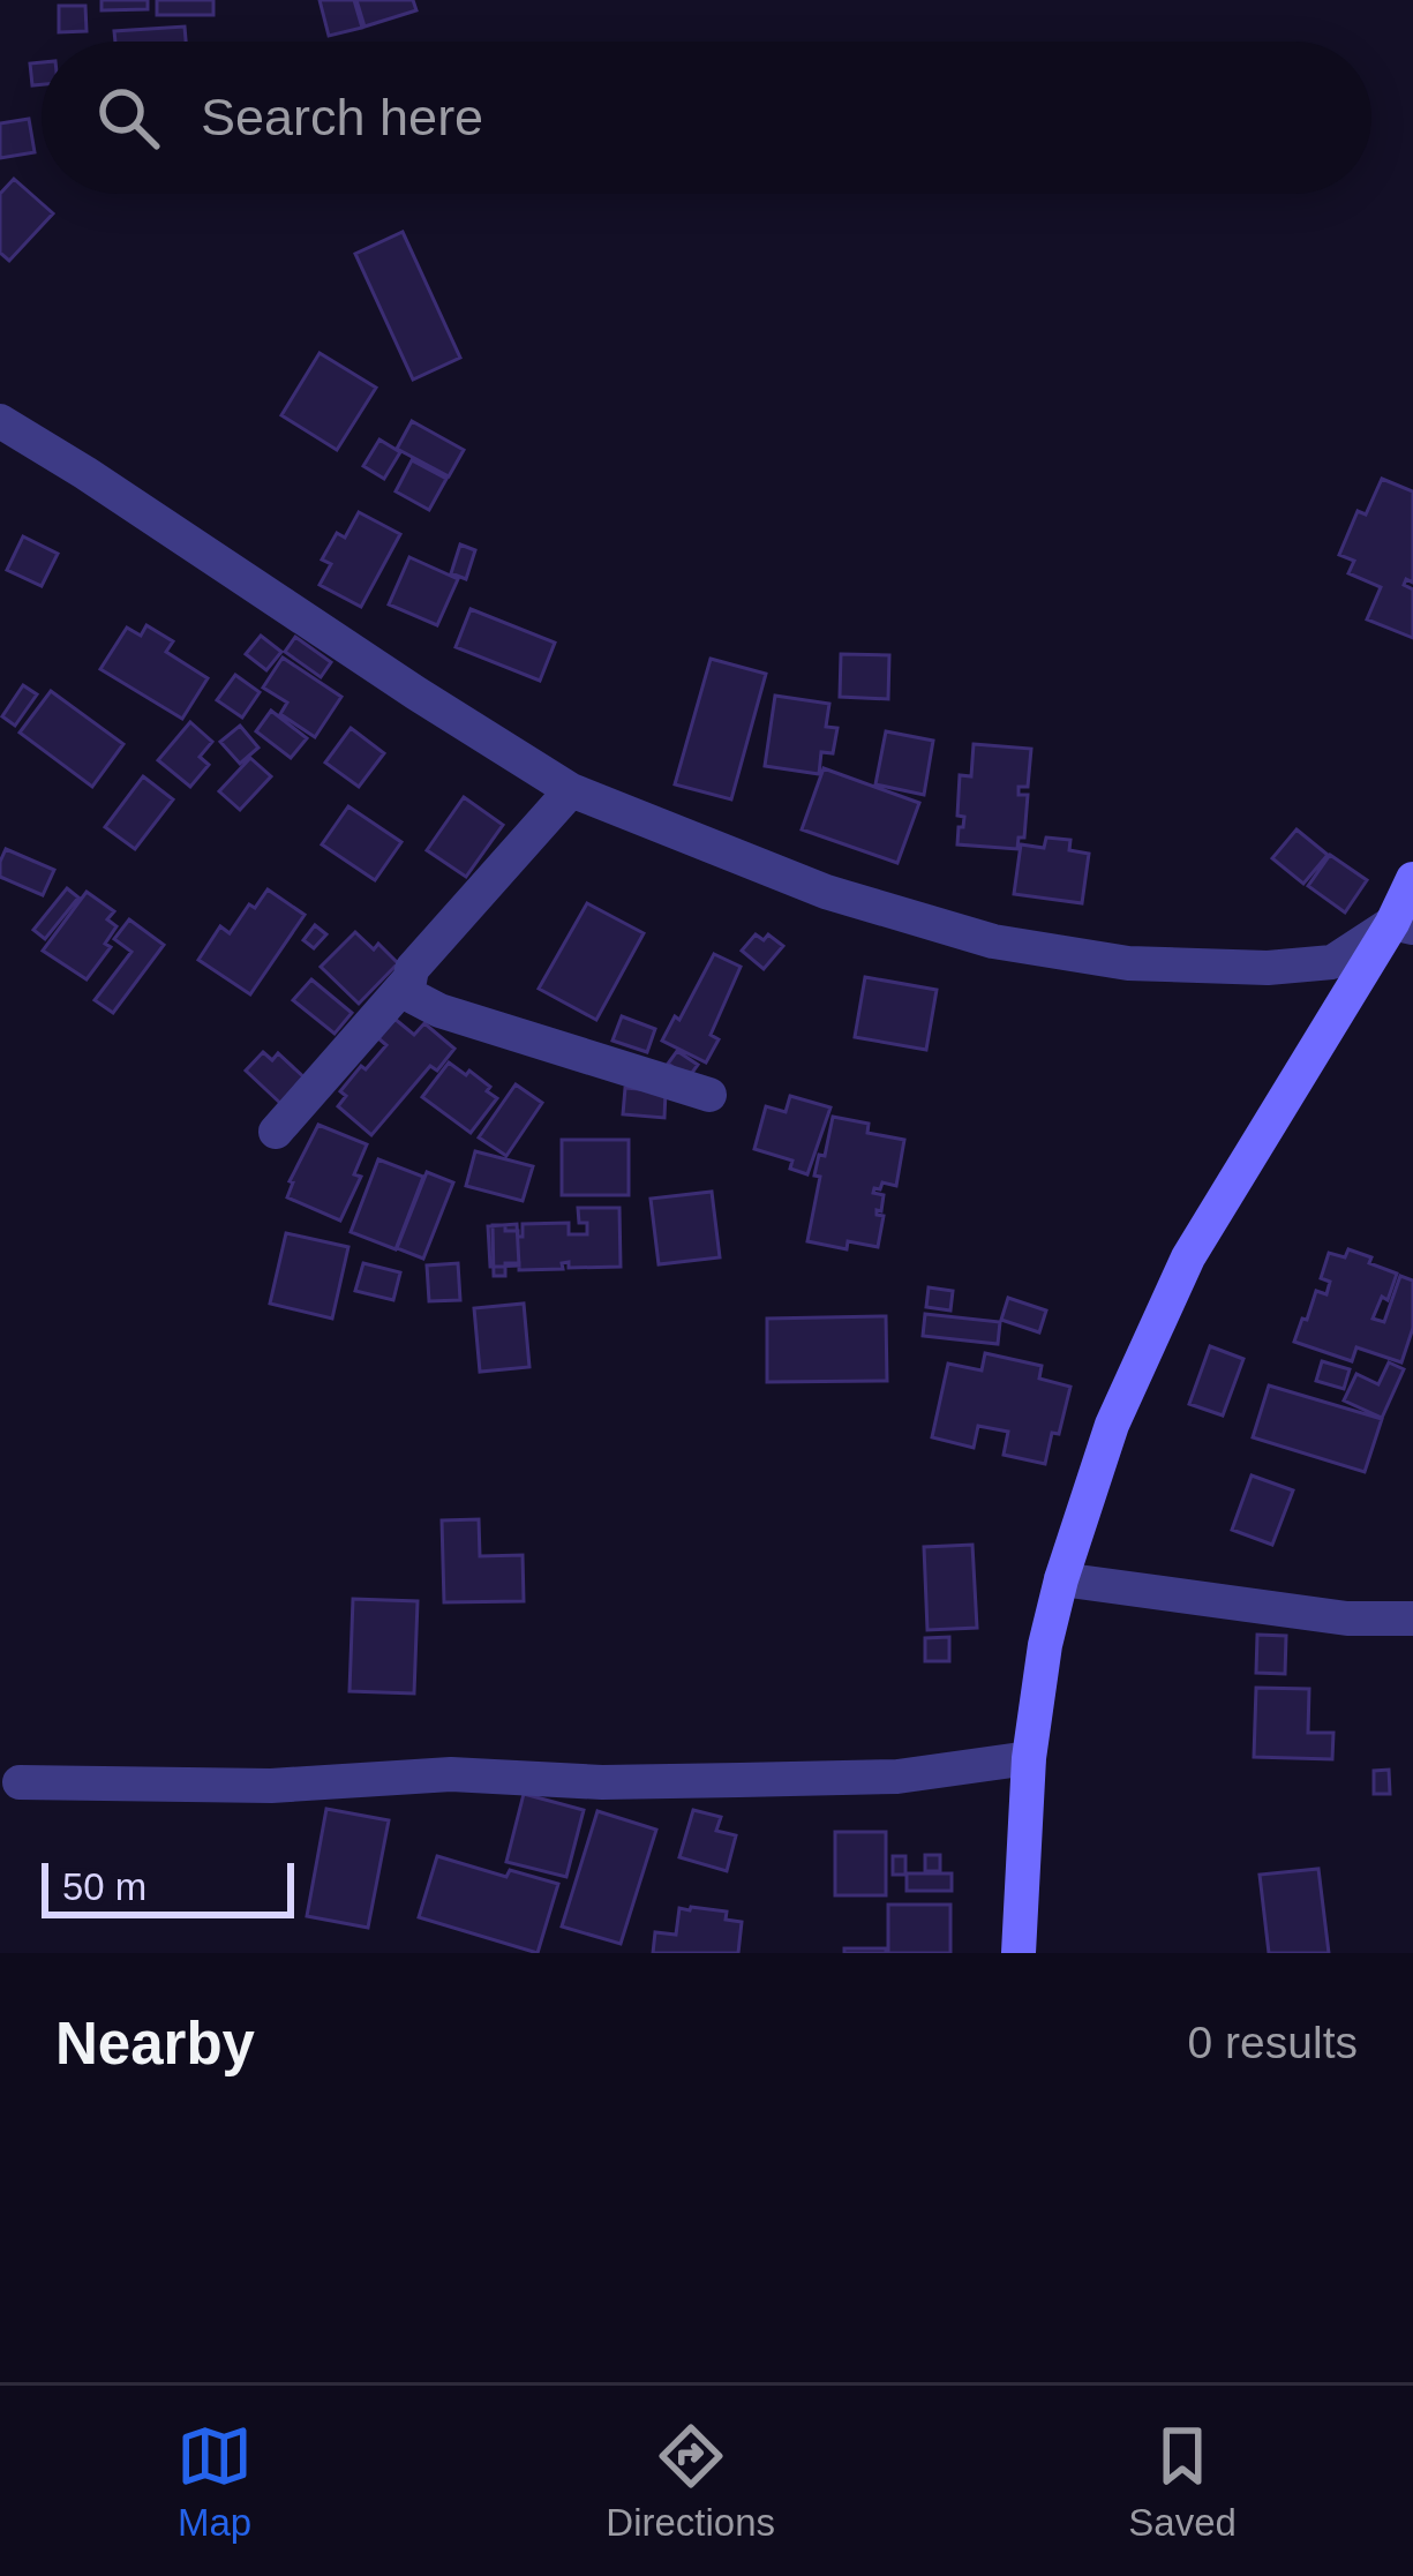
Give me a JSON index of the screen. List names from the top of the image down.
{
  "scale_bar": "50 m",
  "page": {
    "search": "Search here",
    "scale": "50 m",
    "heading": ["Nearby", "0 results"],
    "nav": ["Map", "Directions", "Saved"]
  }
}
